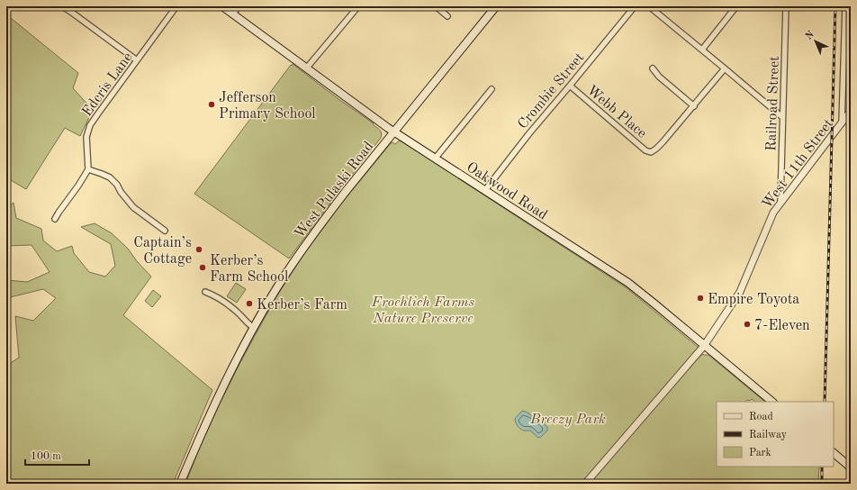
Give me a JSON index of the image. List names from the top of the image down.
{
  "streets": {
    "main road": ["West Pulaski Road", "Oakwood Road"],
    "street": [
      "Edcris Lane",
      "Crombie Street",
      "Railroad Street",
      "Webb Place",
      "West 11th Street"
    ]
  },
  "crossings": [
    ["Crombie Street", "Webb Place"],
    ["Crombie Street", "Oakwood Road"],
    ["Railroad Street", "West 11th Street"],
    ["West 11th Street", "Oakwood Road"],
    ["West Pulaski Road", "Oakwood Road"]
  ],
  "parks": ["Froehlich Farms Nature Preserve", "Breezy Park"],
  "places": [
    "Jefferson Primary School",
    "Captain’s Cottage",
    "Kerber’s Farm School",
    "Empire Toyota",
    "Kerber’s Farm",
    "7-Eleven"
  ],
  "legend": ["Road", "Railway", "Park"],
  "scale_bar": "100 m",
  "north": "top left"
}
